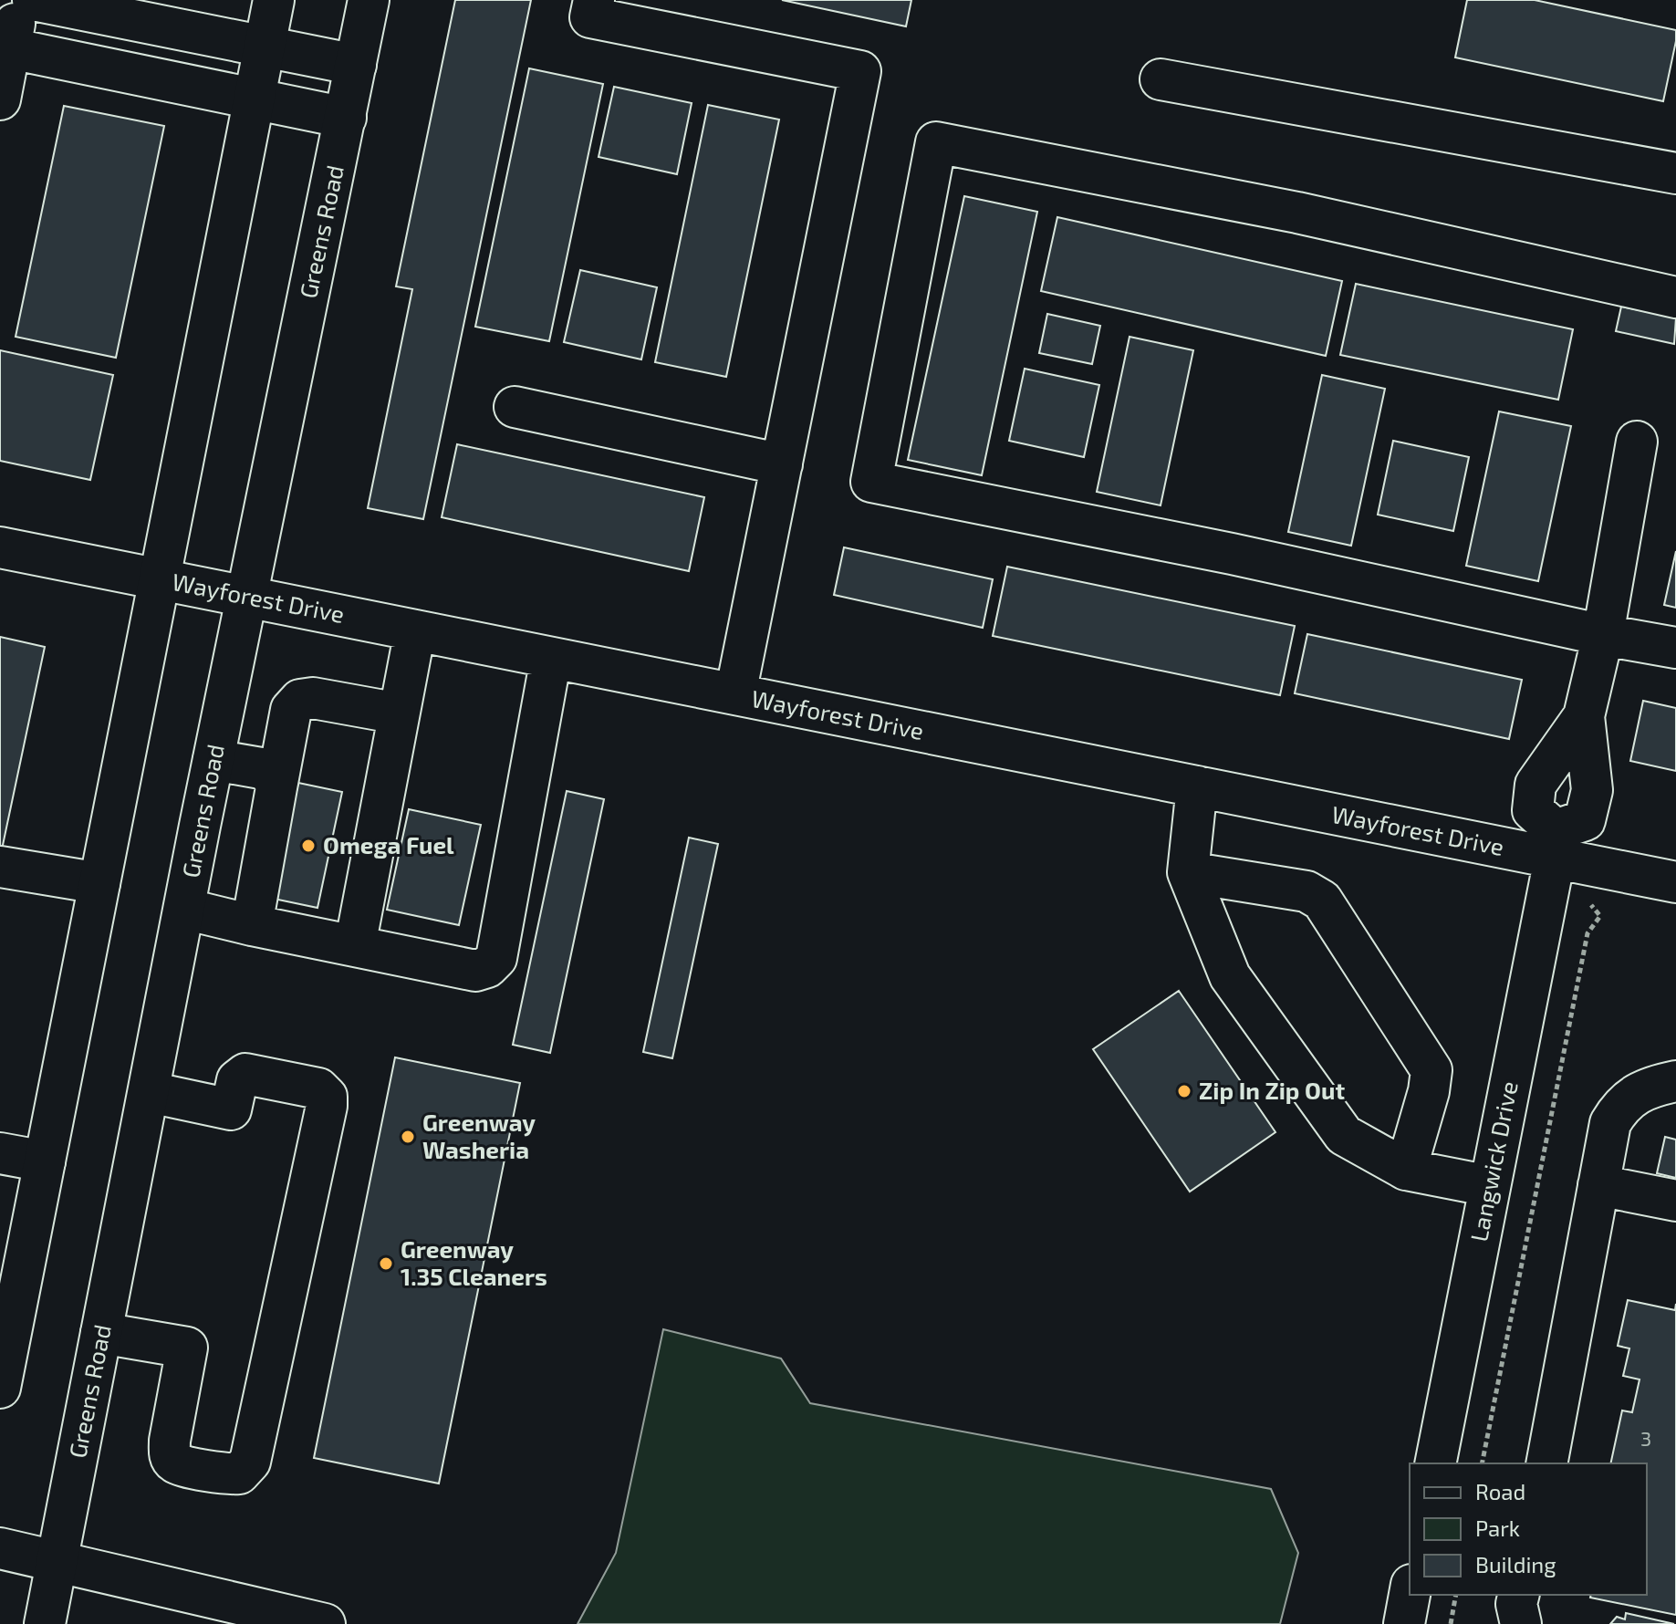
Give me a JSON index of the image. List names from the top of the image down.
{
  "streets": {
    "main road": ["Greens Road", "Wayforest Drive", "Langwick Drive"]
  },
  "crossings": [
    ["Greens Road", "Wayforest Drive"],
    ["Wayforest Drive", "Langwick Drive"]
  ],
  "places": [
    "Omega Fuel",
    "Zip In Zip Out",
    "Greenway Washeria",
    "Greenway 1.35 Cleaners"
  ],
  "house_numbers": ["3"],
  "legend": ["Road", "Park", "Building"]
}
